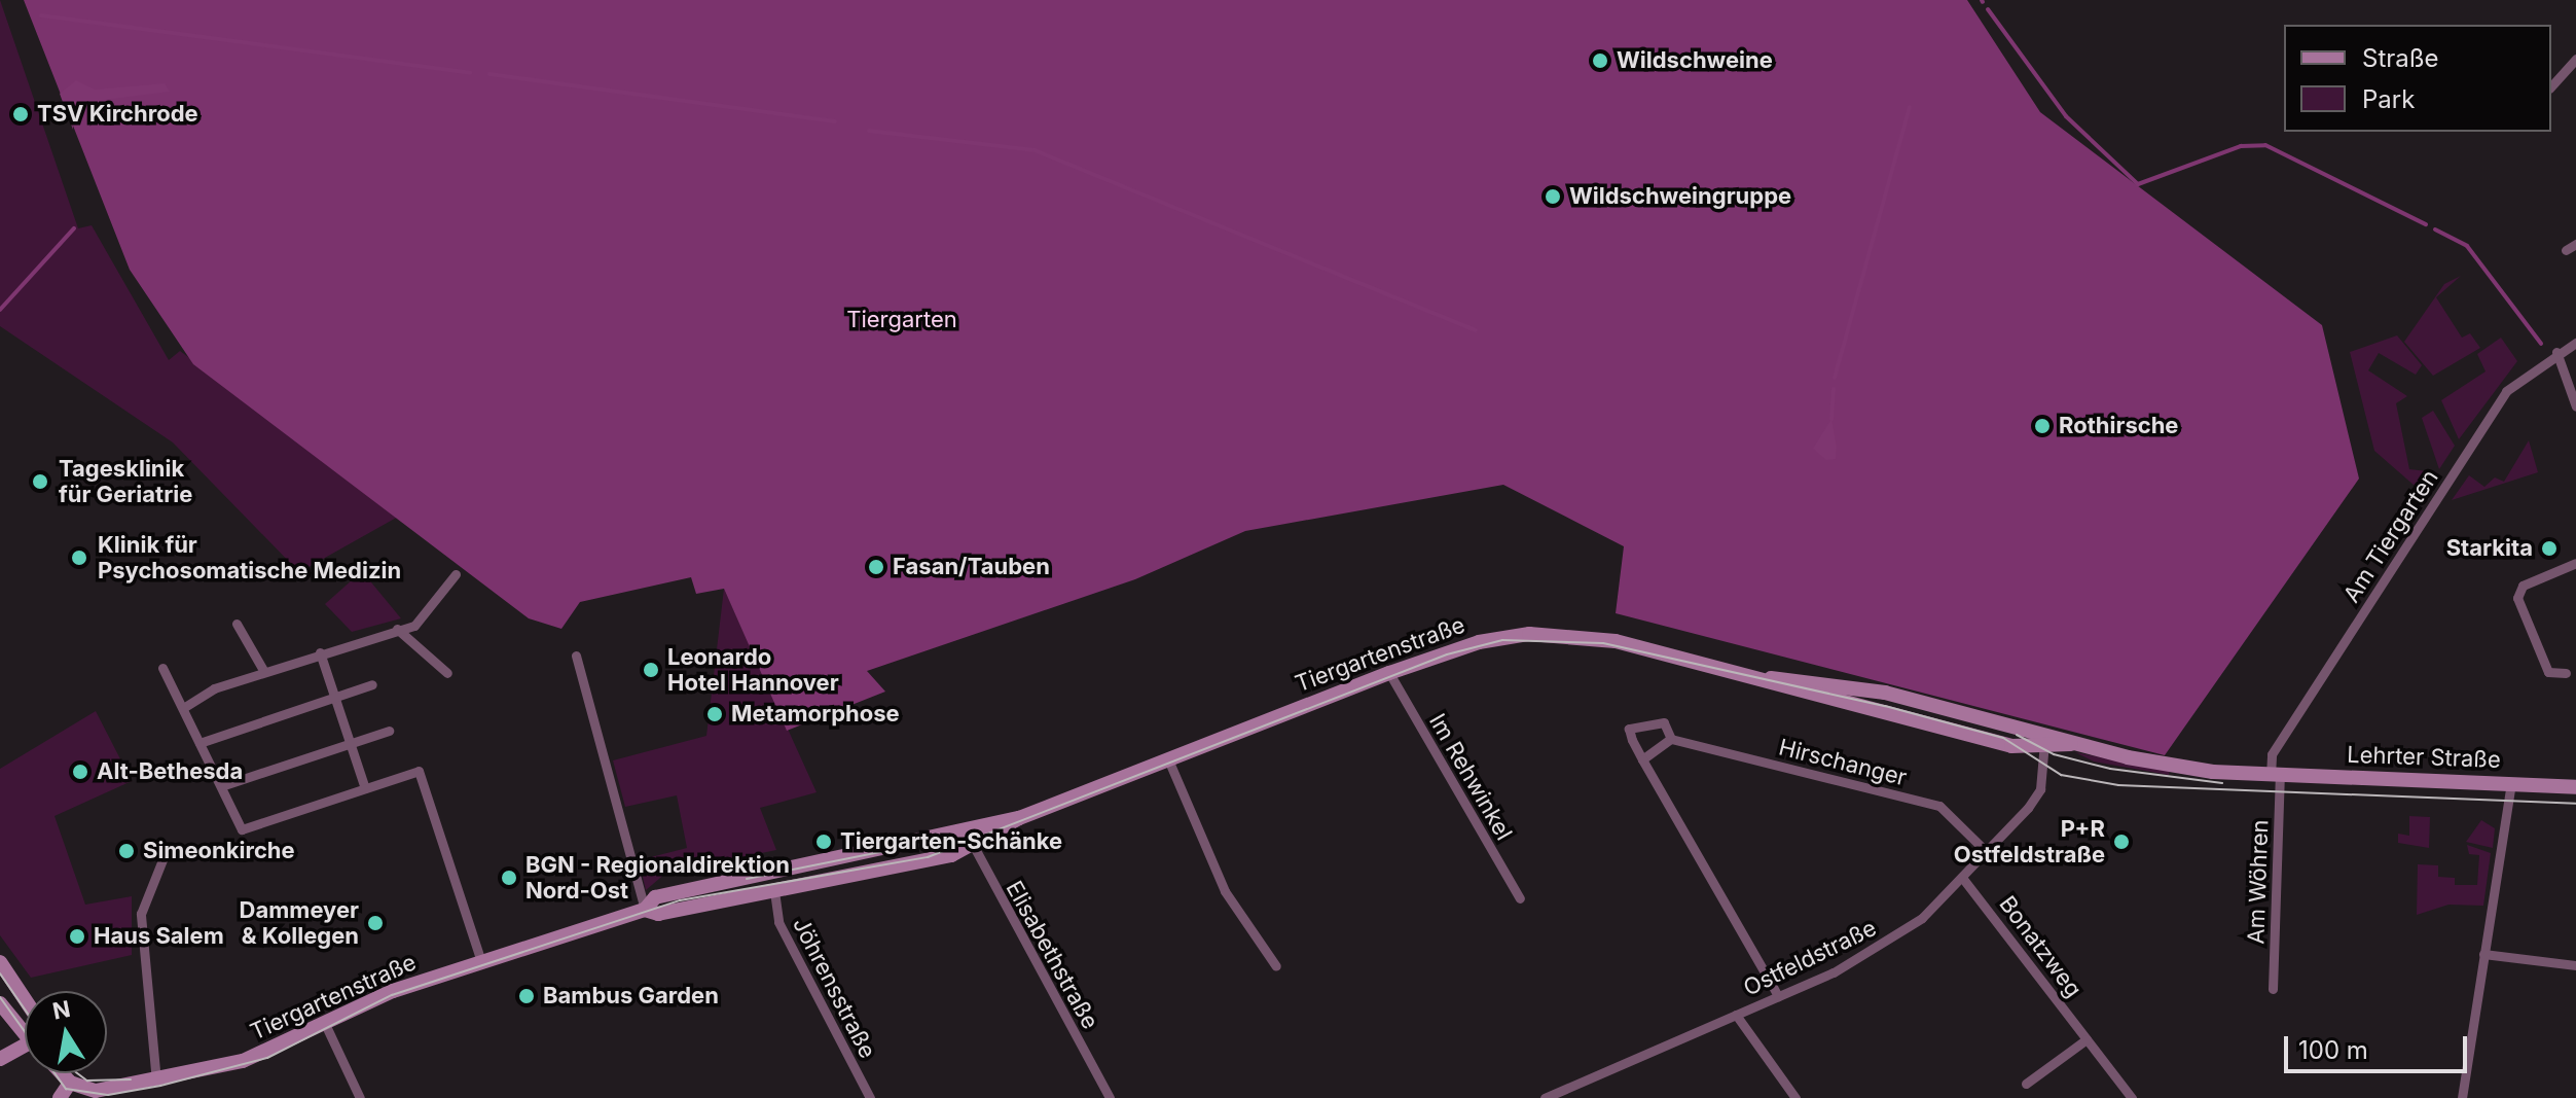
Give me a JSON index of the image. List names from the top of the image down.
{
  "streets": {
    "main road": ["Tiergartenstraße", "Lehrter Straße"],
    "street": [
      "Am Tiergarten",
      "Hirschanger",
      "Im Rehwinkel",
      "Am Wöhren",
      "Bonatzweg",
      "Elisabethstraße",
      "Ostfeldstraße",
      "Jöhrensstraße"
    ]
  },
  "crossings": [
    ["Am Tiergarten", "Tiergartenstraße"],
    ["Am Tiergarten", "Lehrter Straße"],
    ["Am Tiergarten", "Am Wöhren"],
    ["Tiergartenstraße", "Lehrter Straße"],
    ["Tiergartenstraße", "Im Rehwinkel"],
    ["Tiergartenstraße", "Am Wöhren"],
    ["Tiergartenstraße", "Elisabethstraße"],
    ["Tiergartenstraße", "Ostfeldstraße"],
    ["Tiergartenstraße", "Jöhrensstraße"],
    ["Lehrter Straße", "Am Wöhren"],
    ["Hirschanger", "Ostfeldstraße"],
    ["Bonatzweg", "Ostfeldstraße"]
  ],
  "parks": ["Tiergarten"],
  "places": [
    "Wildschweine",
    "TSV Kirchrode",
    "Wildschweingruppe",
    "Rothirsche",
    "Tagesklinik für Geriatrie",
    "Starkita",
    "Klinik für Psychosomatische Medizin",
    "Fasan/Tauben",
    "Leonardo Hotel Hannover",
    "Metamorphose",
    "Alt-Bethesda",
    "Tiergarten-Schänke",
    "P+R Ostfeldstraße",
    "Simeonkirche",
    "BGN - Regionaldirektion Nord-Ost",
    "Dammeyer & Kollegen",
    "Haus Salem",
    "Bambus Garden"
  ],
  "legend": ["Straße", "Park"],
  "scale_bar": "100 m",
  "north": "top"
}
